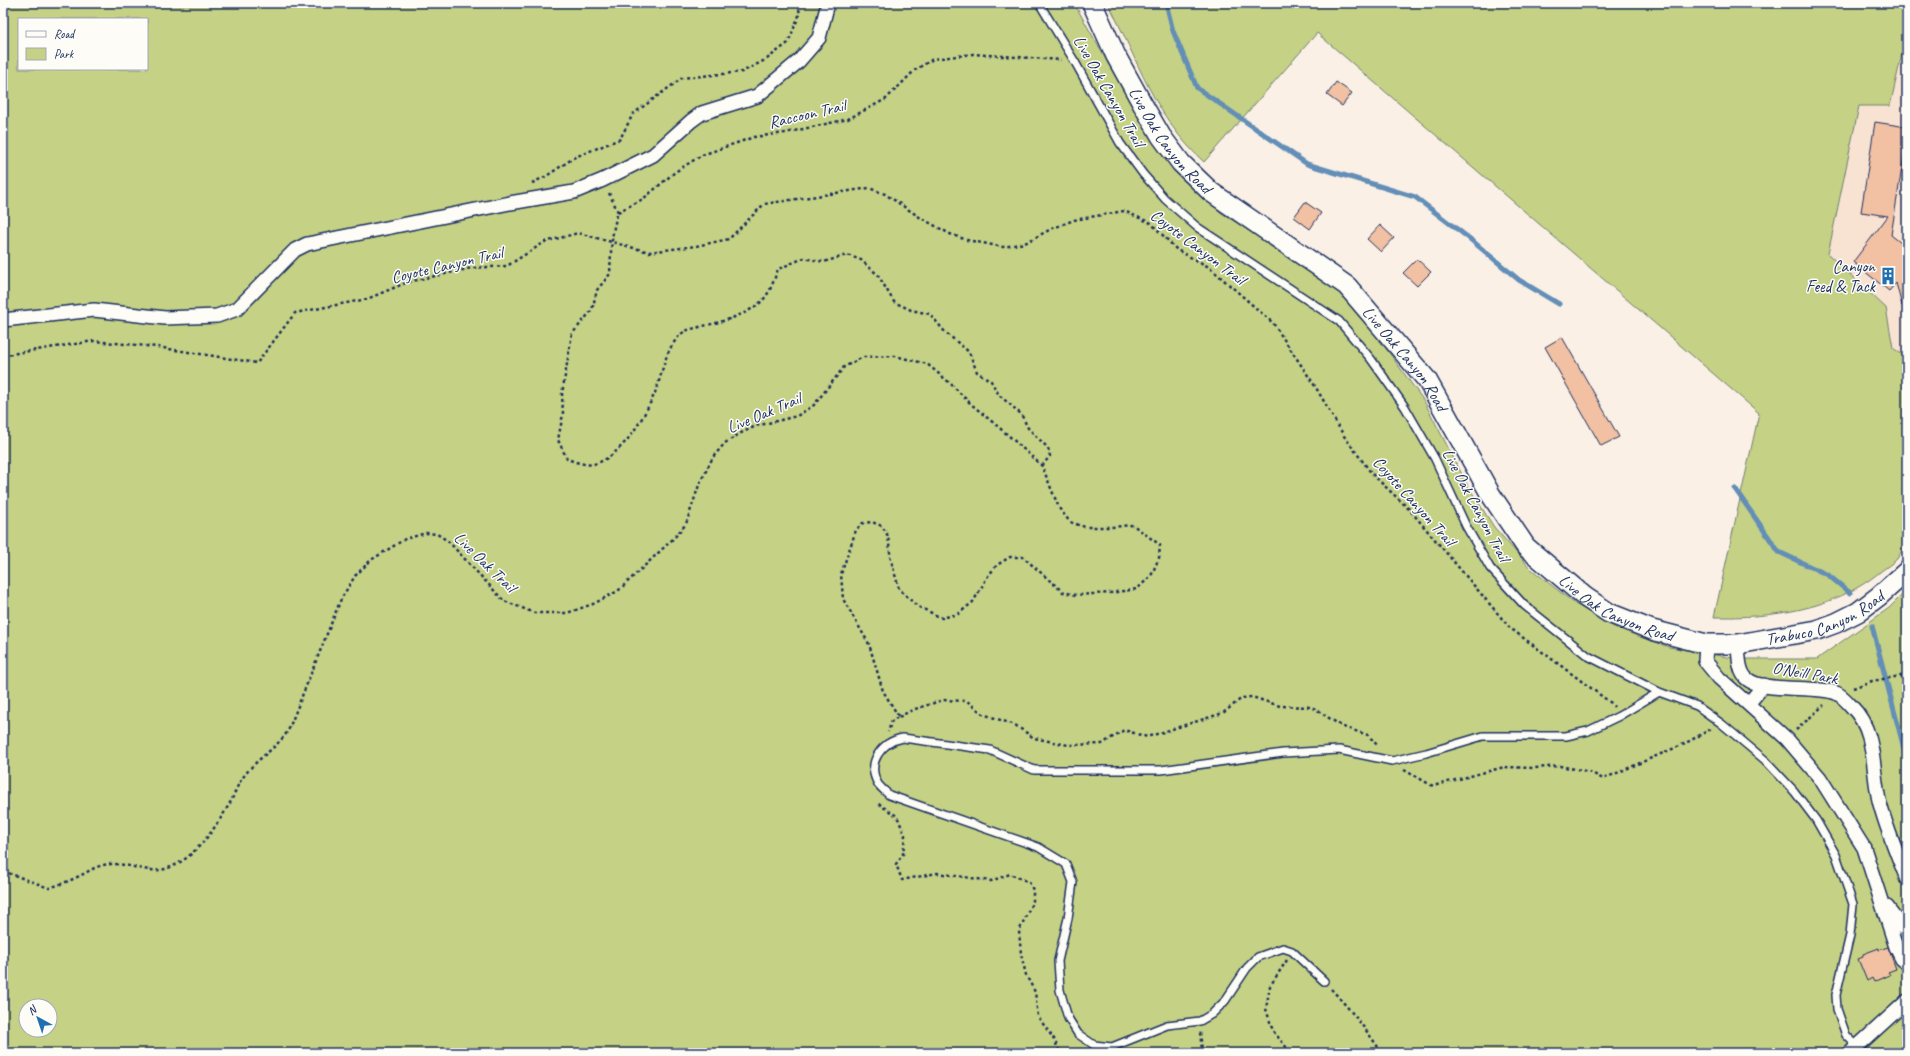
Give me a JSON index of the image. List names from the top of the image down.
{
  "streets": {
    "main road": ["Live Oak Canyon Road", "Trabuco Canyon Road"],
    "street": ["O'Neill Park"],
    "lane": ["Live Oak Canyon Trail"],
    "path": ["Raccoon Trail", "Coyote Canyon Trail", "Live Oak Trail"]
  },
  "crossings": [
    ["Live Oak Canyon Trail", "Raccoon Trail"],
    ["Live Oak Canyon Road", "Trabuco Canyon Road"],
    ["Live Oak Canyon Road", "O'Neill Park"],
    ["Trabuco Canyon Road", "O'Neill Park"]
  ],
  "places": {
    "building": ["Canyon Feed & Tack"]
  },
  "legend": ["Road", "Park"],
  "north": "top left"
}
